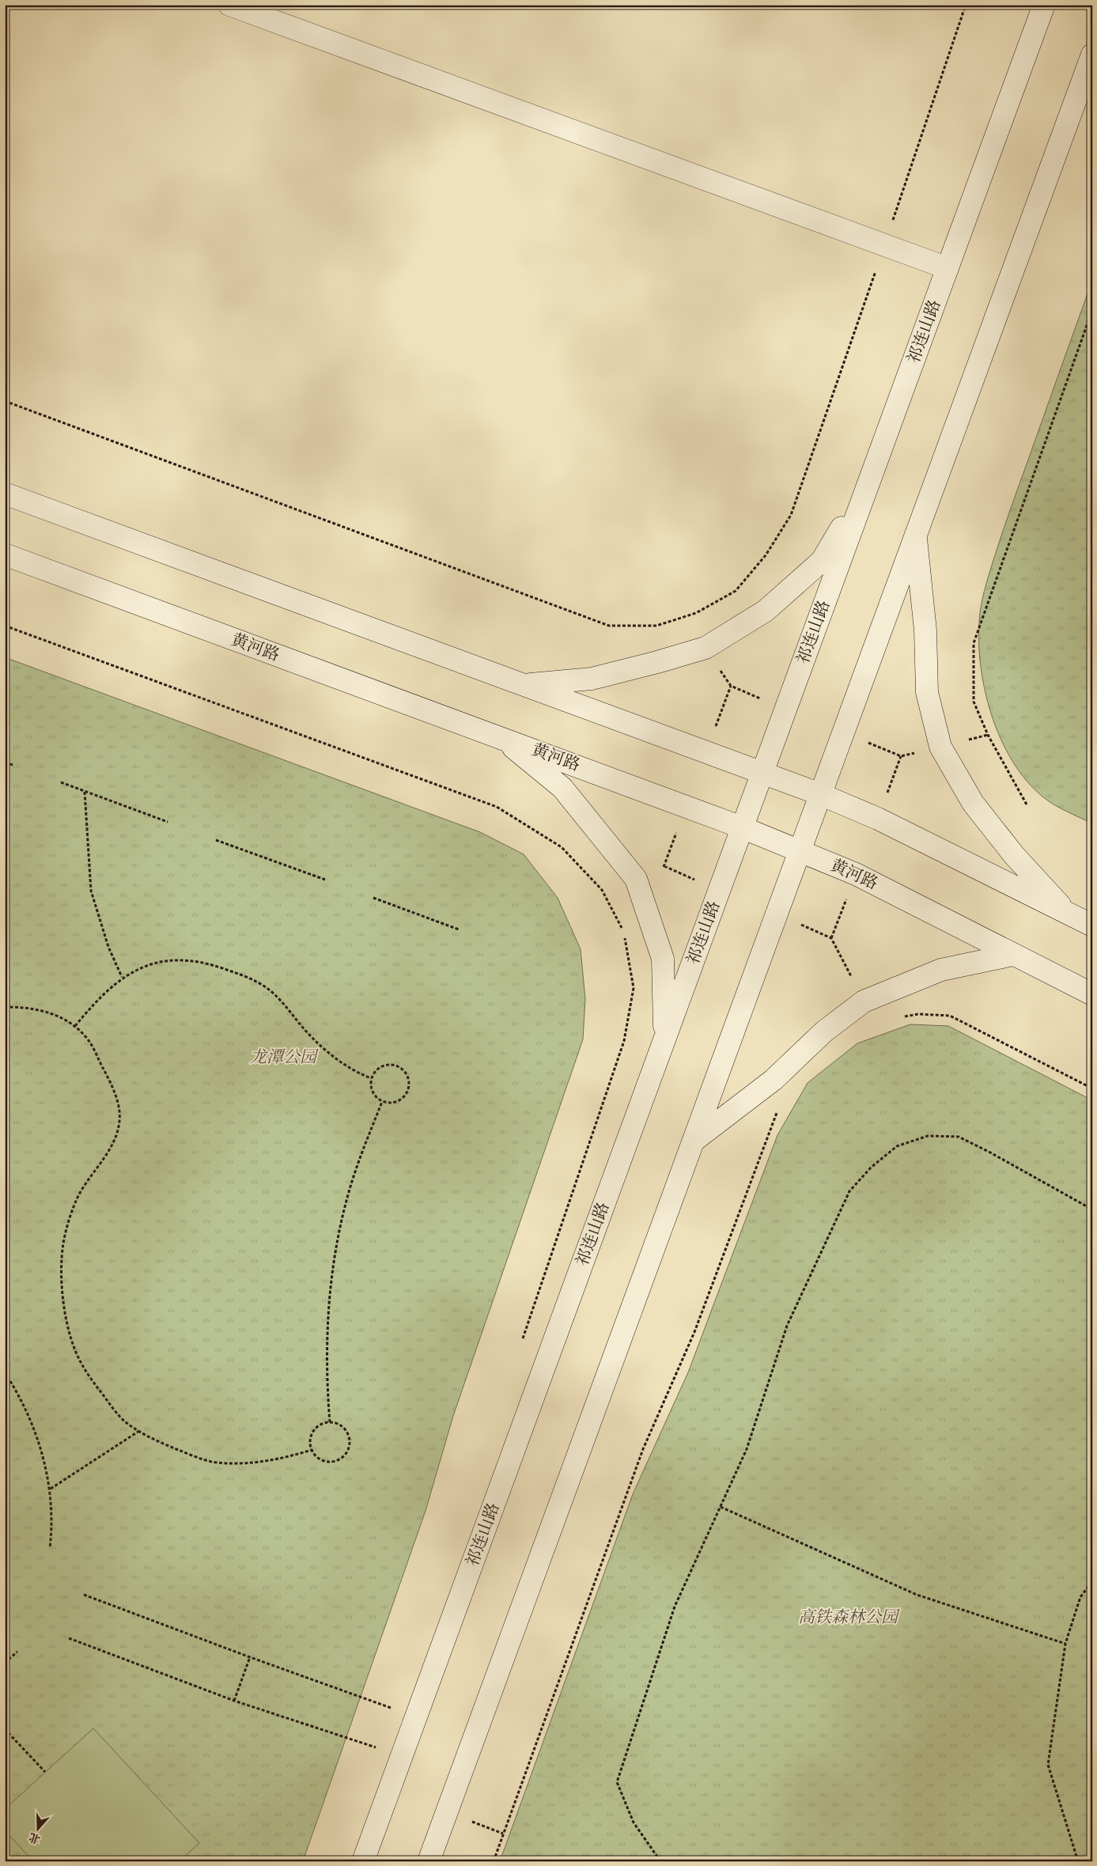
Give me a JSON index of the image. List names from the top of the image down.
{
  "streets": {
    "main road": ["祁连山路", "黄河路"]
  },
  "crossings": [
    ["祁连山路", "黄河路"]
  ],
  "parks": ["龙潭公园", "高铁森林公园"],
  "north": "bottom"
}
